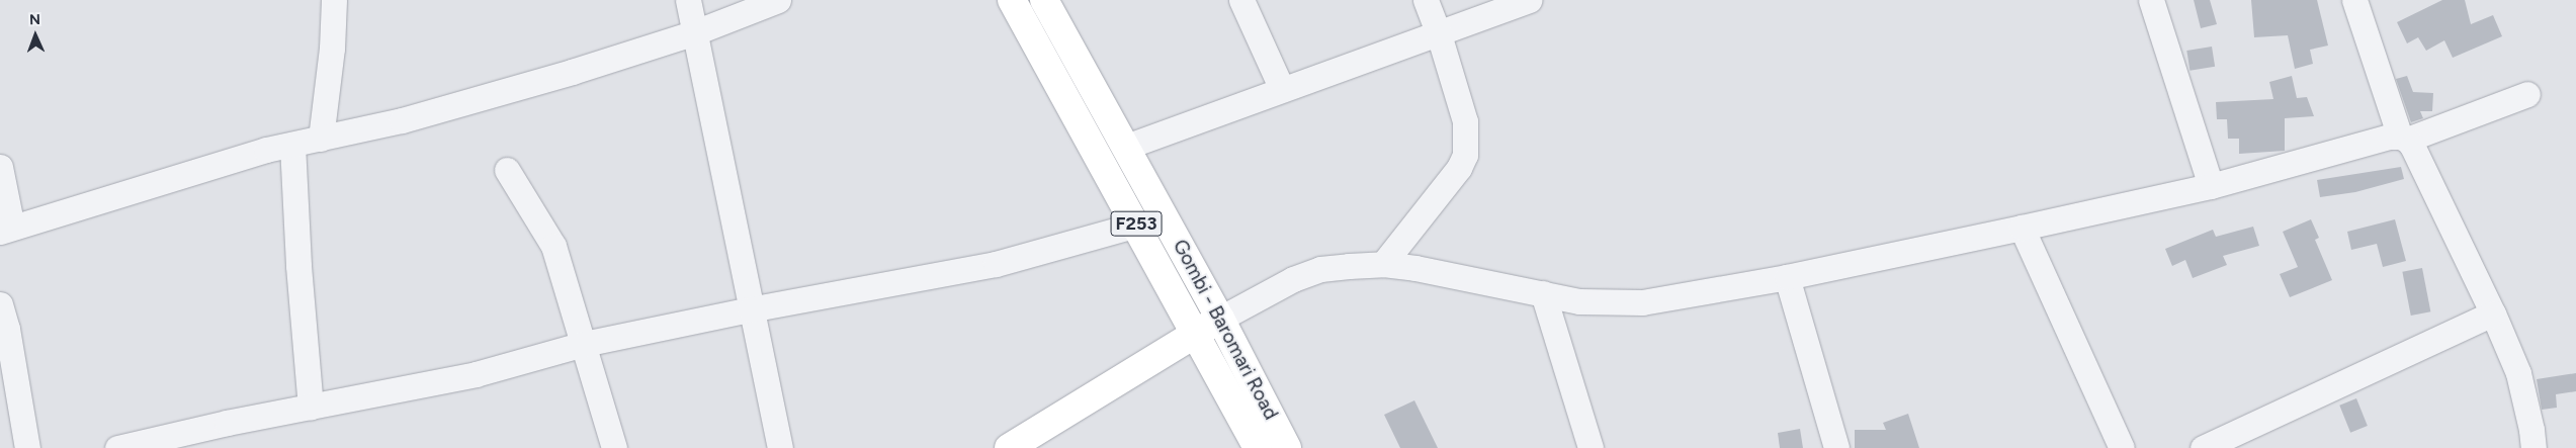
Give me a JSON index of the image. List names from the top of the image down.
{
  "streets": {
    "main road": ["F253", "Gombi - Baromari Road"]
  },
  "north": "top"
}
